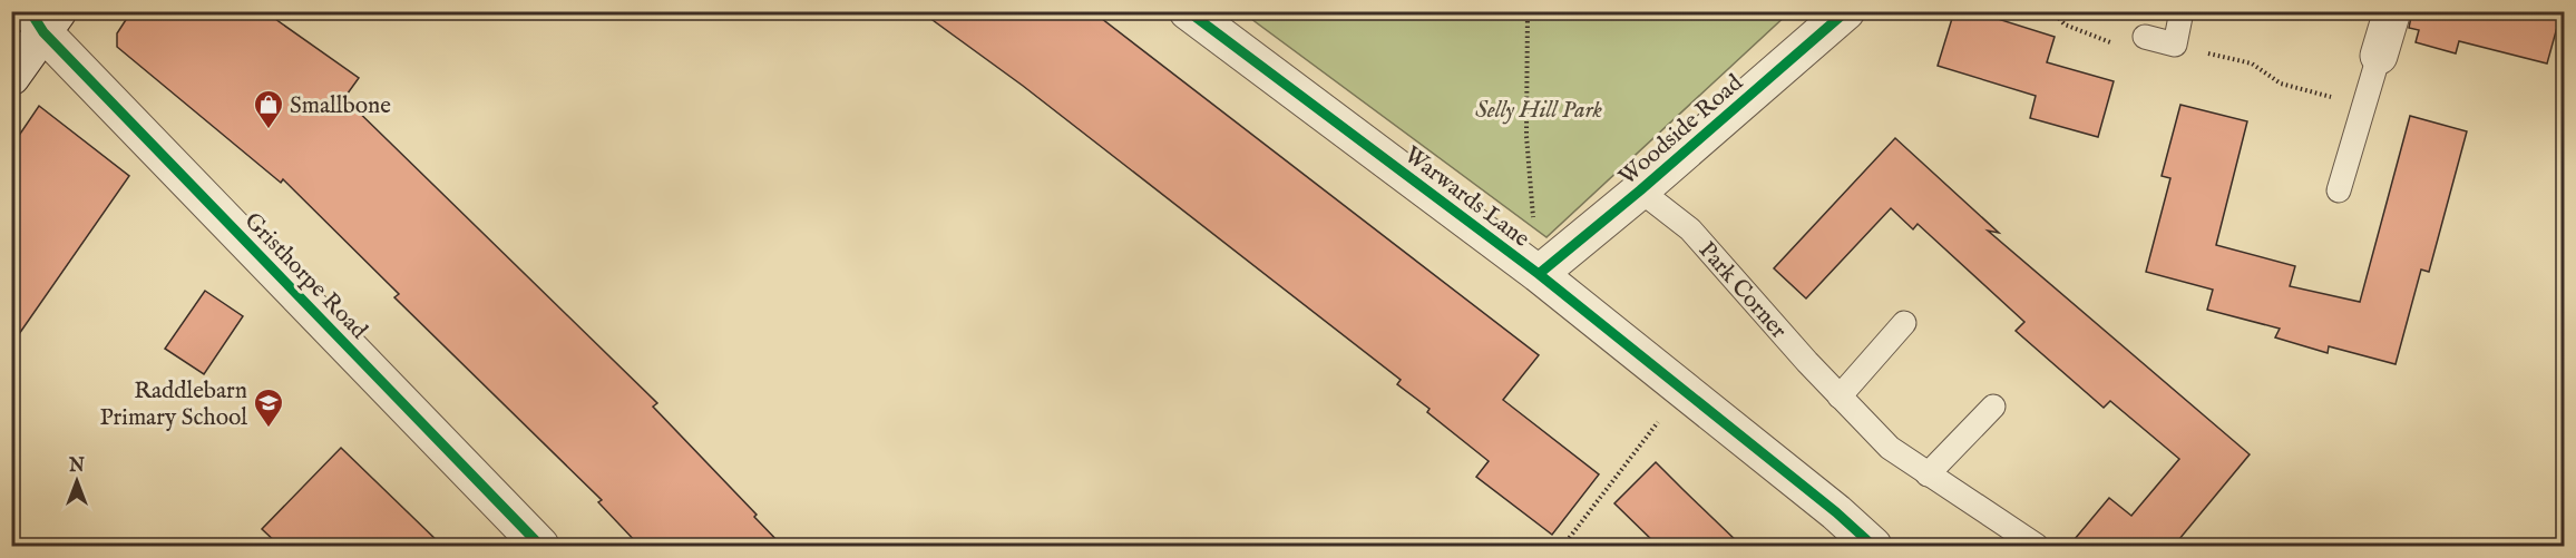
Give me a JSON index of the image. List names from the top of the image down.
{
  "streets": {
    "street": ["Woodside Road", "Warwards Lane", "Gristhorpe Road"],
    "lane": ["Park Corner"]
  },
  "crossings": [
    ["Woodside Road", "Warwards Lane"],
    ["Woodside Road", "Park Corner"]
  ],
  "parks": ["Selly Hill Park"],
  "places": {
    "shop": ["Smallbone"],
    "school or university": ["Raddlebarn Primary School"]
  },
  "north": "top"
}
